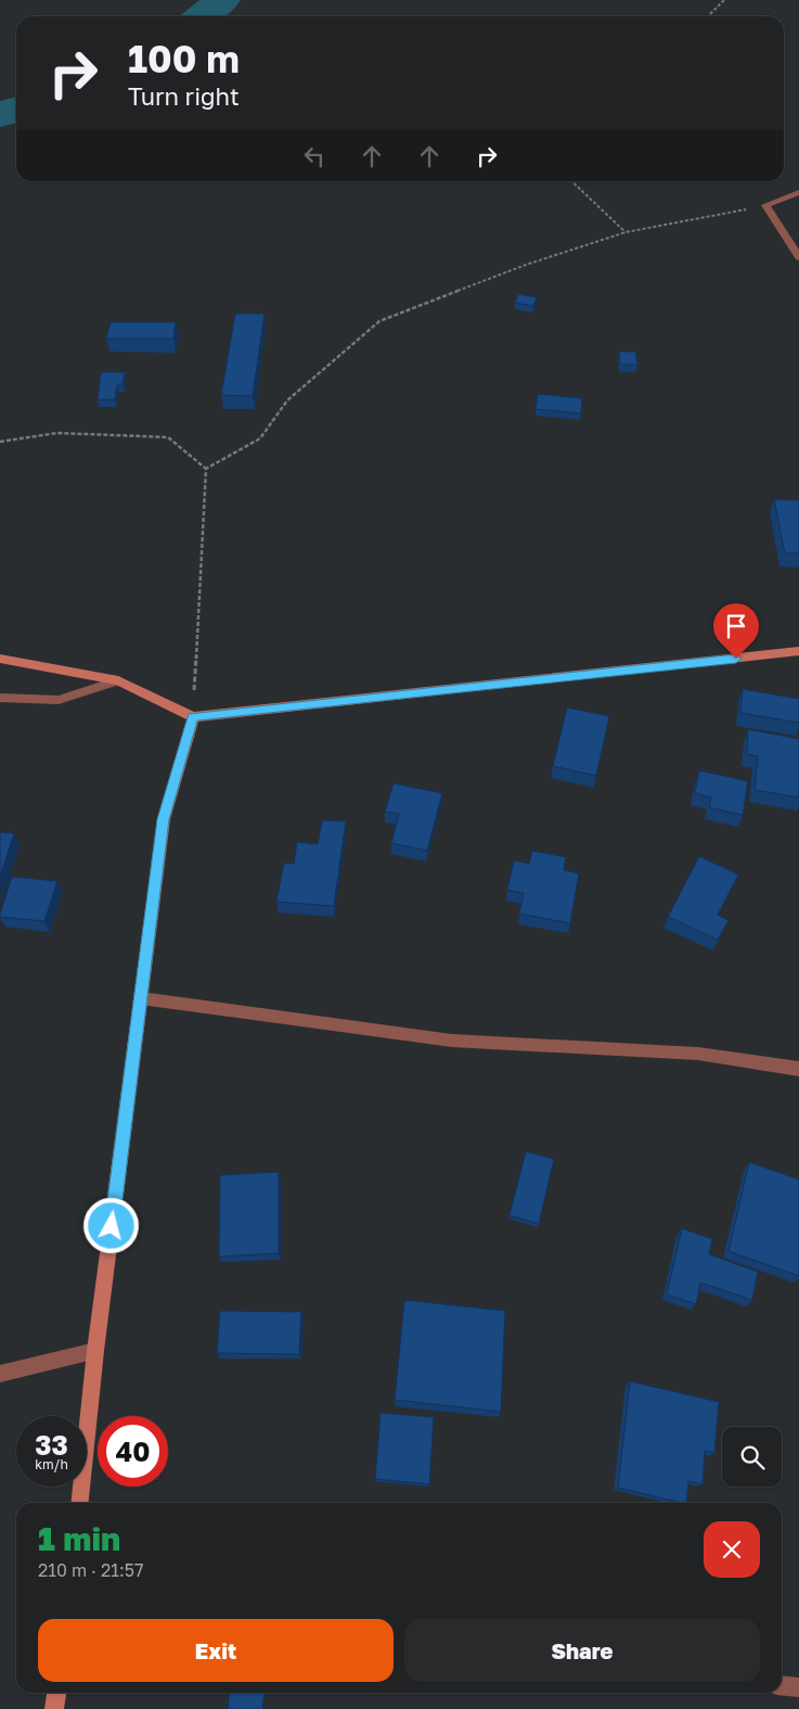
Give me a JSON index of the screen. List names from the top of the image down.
{
  "page": {
    "turn": ["100 m", "Turn right"],
    "speed": "33 km/h",
    "limit": "40",
    "heading": ["1 min", "210 m · 21:57"],
    "buttons": ["Exit", "Share"]
  }
}
